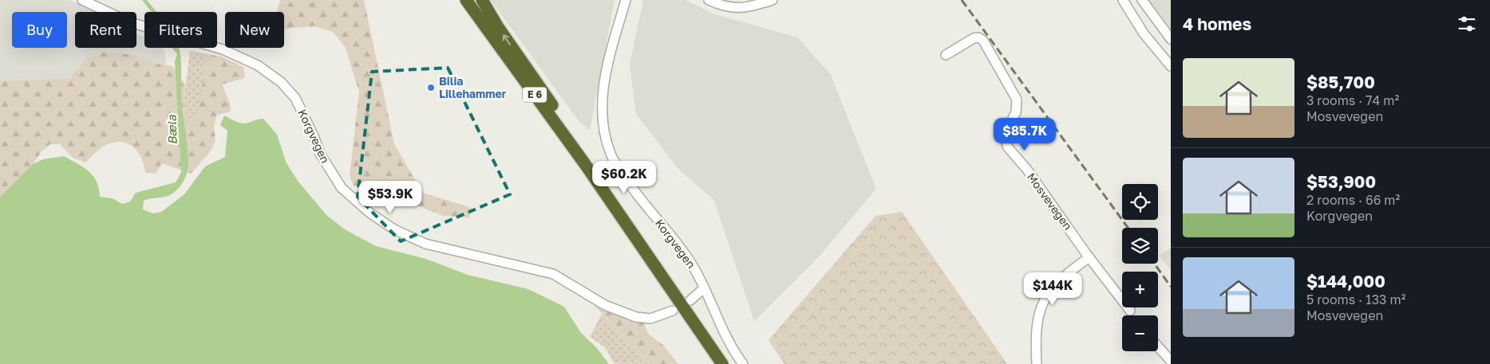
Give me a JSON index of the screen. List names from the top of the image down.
{
  "streets": {
    "highway": ["E 6"],
    "street": ["Korgvegen", "Mosvevegen"]
  },
  "water": ["Bæla"],
  "places": ["Bilia Lillehammer"],
  "page": {
    "heading": "4 homes",
    "chip": [
      "Buy",
      "Rent",
      "Filters",
      "New"
    ],
    "list": [
      {
        "name": "$85,700",
        "note": "3 rooms · 74 m² · Mosvevegen"
      },
      {
        "name": "$53,900",
        "note": "2 rooms · 66 m² · Korgvegen"
      },
      {
        "name": "$144,000",
        "note": "5 rooms · 133 m² · Mosvevegen"
      }
    ],
    "price": [
      "$85.7K",
      "$60.2K",
      "$53.9K",
      "$144K"
    ],
    "map_buttons": ["+", "−"]
  }
}
